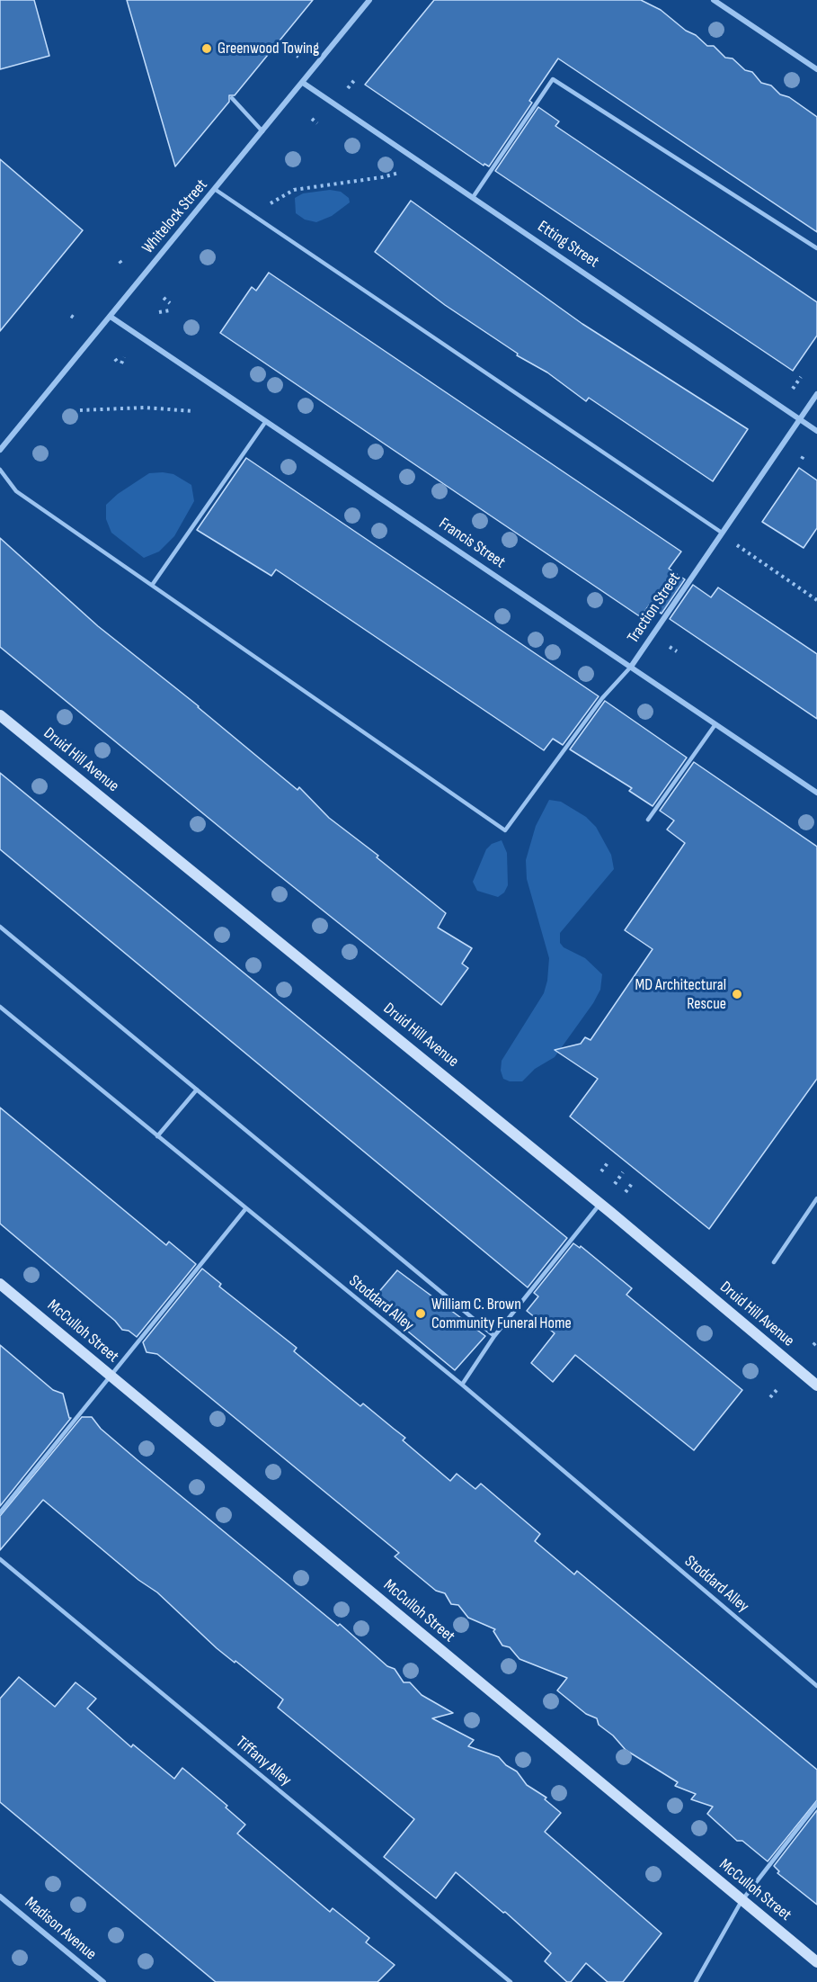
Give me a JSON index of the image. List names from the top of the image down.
{
  "streets": {
    "main road": ["Druid Hill Avenue", "McCulloh Street"],
    "street": [
      "Whitelock Street",
      "Etting Street",
      "Francis Street",
      "Traction Street",
      "Madison Avenue"
    ],
    "lane": ["Stoddard Alley", "Tiffany Alley"]
  },
  "crossings": [
    ["Whitelock Street", "Etting Street"],
    ["Whitelock Street", "Francis Street"],
    ["Etting Street", "Traction Street"],
    ["Francis Street", "Traction Street"]
  ],
  "places": ["Greenwood Towing", "MD Architectural Rescue", "William C. Brown Community Funeral Home"]
}
